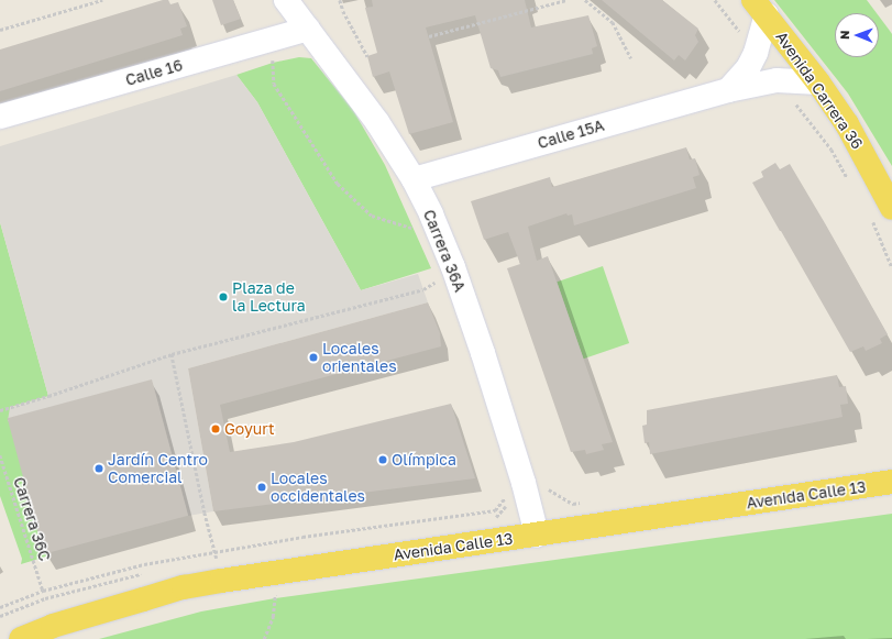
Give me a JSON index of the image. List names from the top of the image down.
{
  "streets": {
    "main road": ["Avenida Carrera 36", "Avenida Calle 13"],
    "street": ["Calle 16", "Calle 15A", "Carrera 36A"],
    "path": ["Carrera 36C"]
  },
  "crossings": [
    ["Calle 16", "Carrera 36A"],
    ["Avenida Carrera 36", "Calle 15A"],
    ["Calle 15A", "Carrera 36A"],
    ["Carrera 36A", "Avenida Calle 13"]
  ],
  "places": [
    "Plaza de la Lectura",
    "Locales orientales",
    "Goyurt",
    "Olímpica",
    "Jardín Centro Comercial",
    "Locales occidentales"
  ],
  "north": "left"
}
